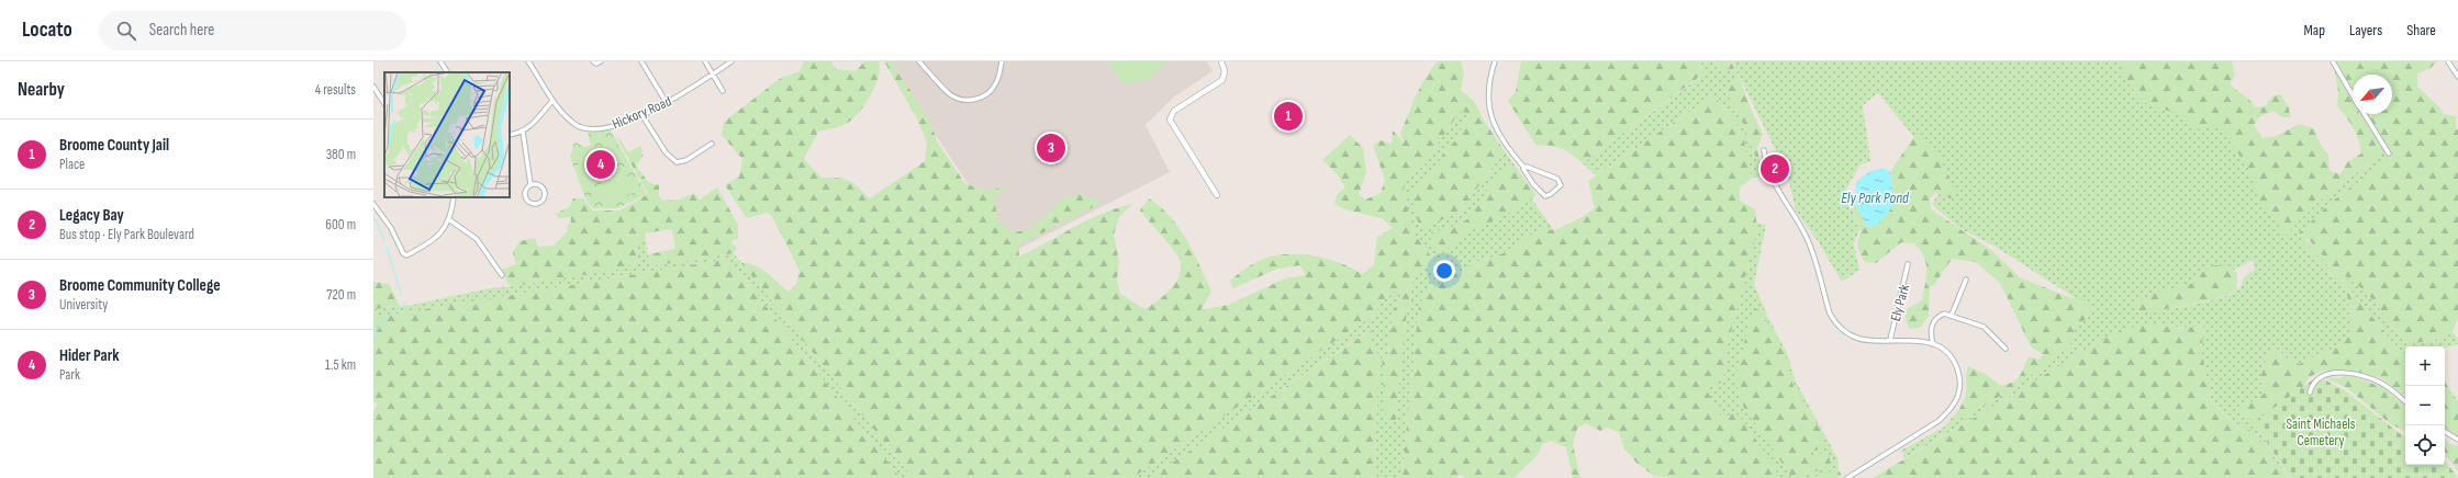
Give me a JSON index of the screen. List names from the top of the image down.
{
  "streets": {
    "street": ["Hickory Road", "Ely Park"]
  },
  "water": ["Ely Park Pond"],
  "parks": ["Saint Michaels Cemetery"],
  "north": "bottom left",
  "page": {
    "header": "Locato",
    "search": "Search here",
    "nav": ["Map", "Layers", "Share"],
    "heading": ["Nearby", "4 results"],
    "pins": [
      "1",
      "3",
      "4",
      "2"
    ],
    "list": [
      {
        "mark": "1",
        "name": "Broome County Jail",
        "note": "Place",
        "value": "380 m"
      },
      {
        "mark": "2",
        "name": "Legacy Bay",
        "note": "Bus stop · Ely Park Boulevard",
        "value": "600 m"
      },
      {
        "mark": "3",
        "name": "Broome Community College",
        "note": "University",
        "value": "720 m"
      },
      {
        "mark": "4",
        "name": "Hider Park",
        "note": "Park",
        "value": "1.5 km"
      }
    ],
    "map_buttons": ["+", "−"]
  }
}
